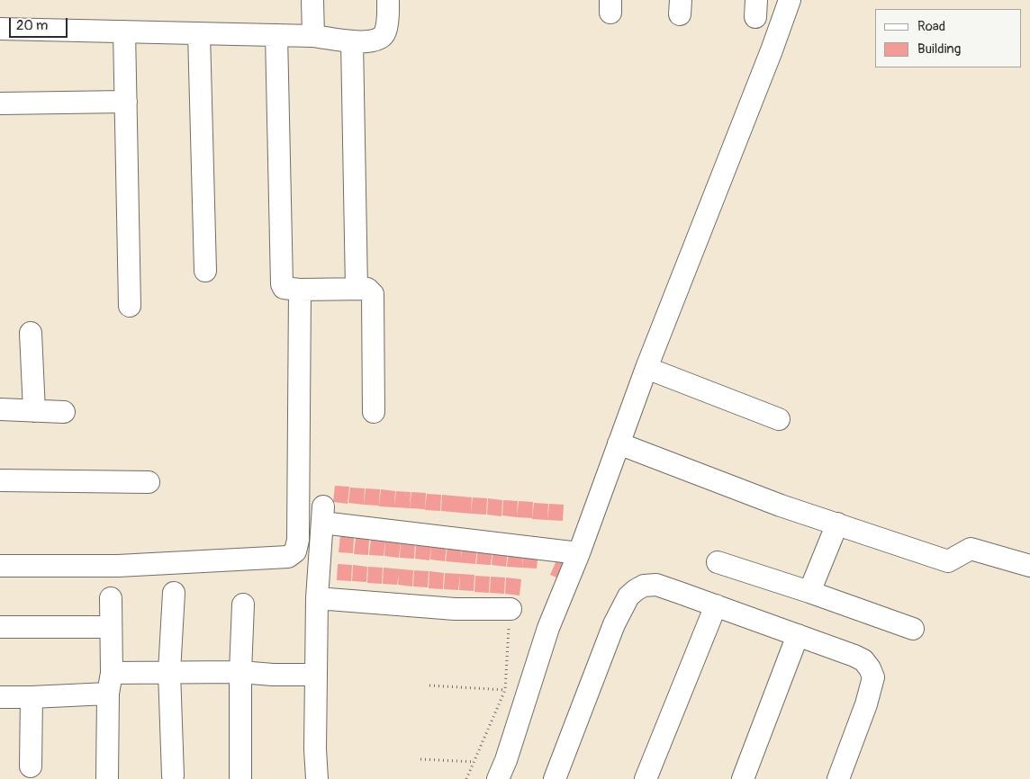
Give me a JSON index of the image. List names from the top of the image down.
{
  "legend": ["Road", "Building"],
  "scale_bar": "20 m"
}
